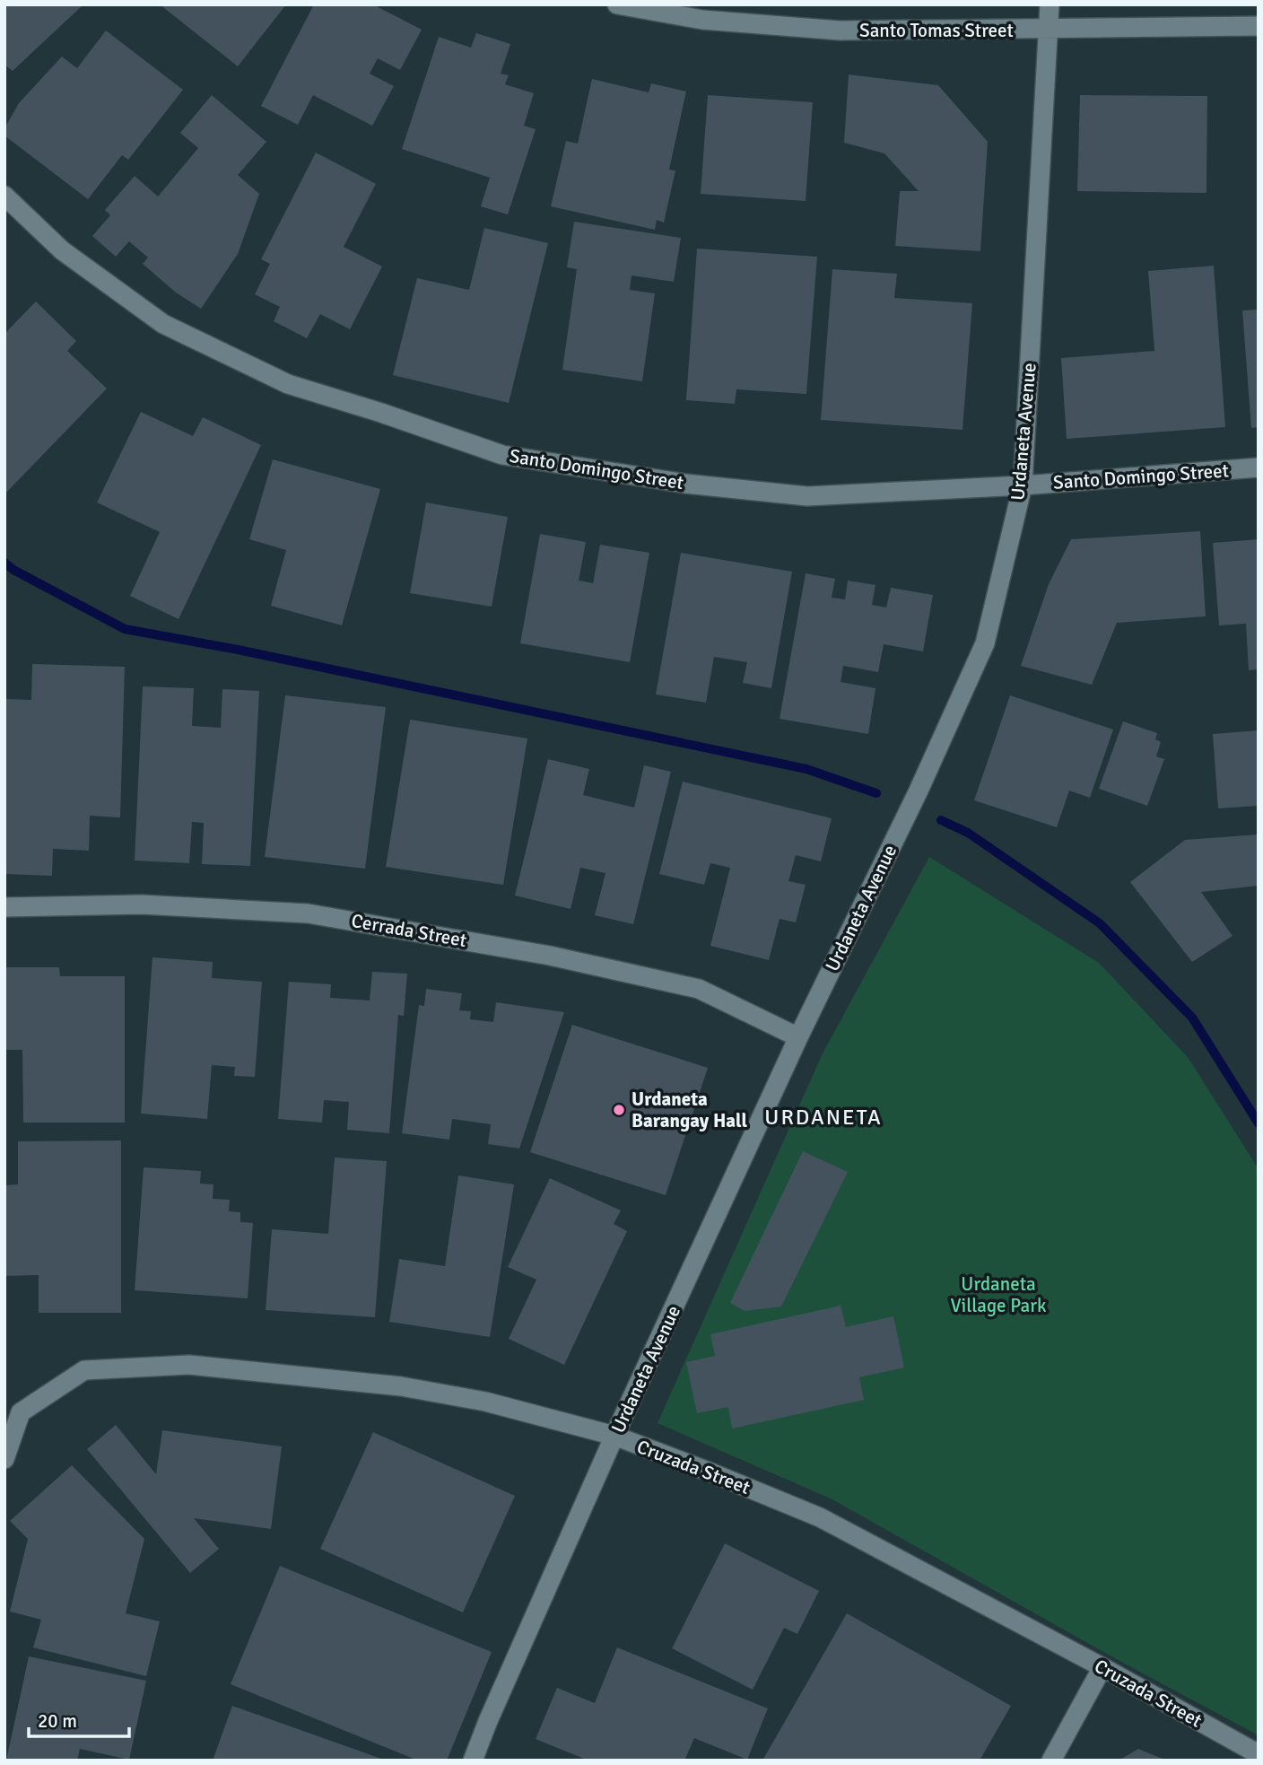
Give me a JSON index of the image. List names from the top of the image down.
{
  "streets": {
    "street": [
      "Santo Tomas Street",
      "Urdaneta Avenue",
      "Santo Domingo Street",
      "Cerrada Street",
      "Cruzada Street"
    ]
  },
  "crossings": [
    ["Santo Tomas Street", "Urdaneta Avenue"],
    ["Urdaneta Avenue", "Santo Domingo Street"],
    ["Urdaneta Avenue", "Cerrada Street"],
    ["Urdaneta Avenue", "Cruzada Street"]
  ],
  "districts": ["URDANETA"],
  "parks": ["Urdaneta Village Park"],
  "places": ["Urdaneta Barangay Hall"],
  "scale_bar": "20 m"
}
